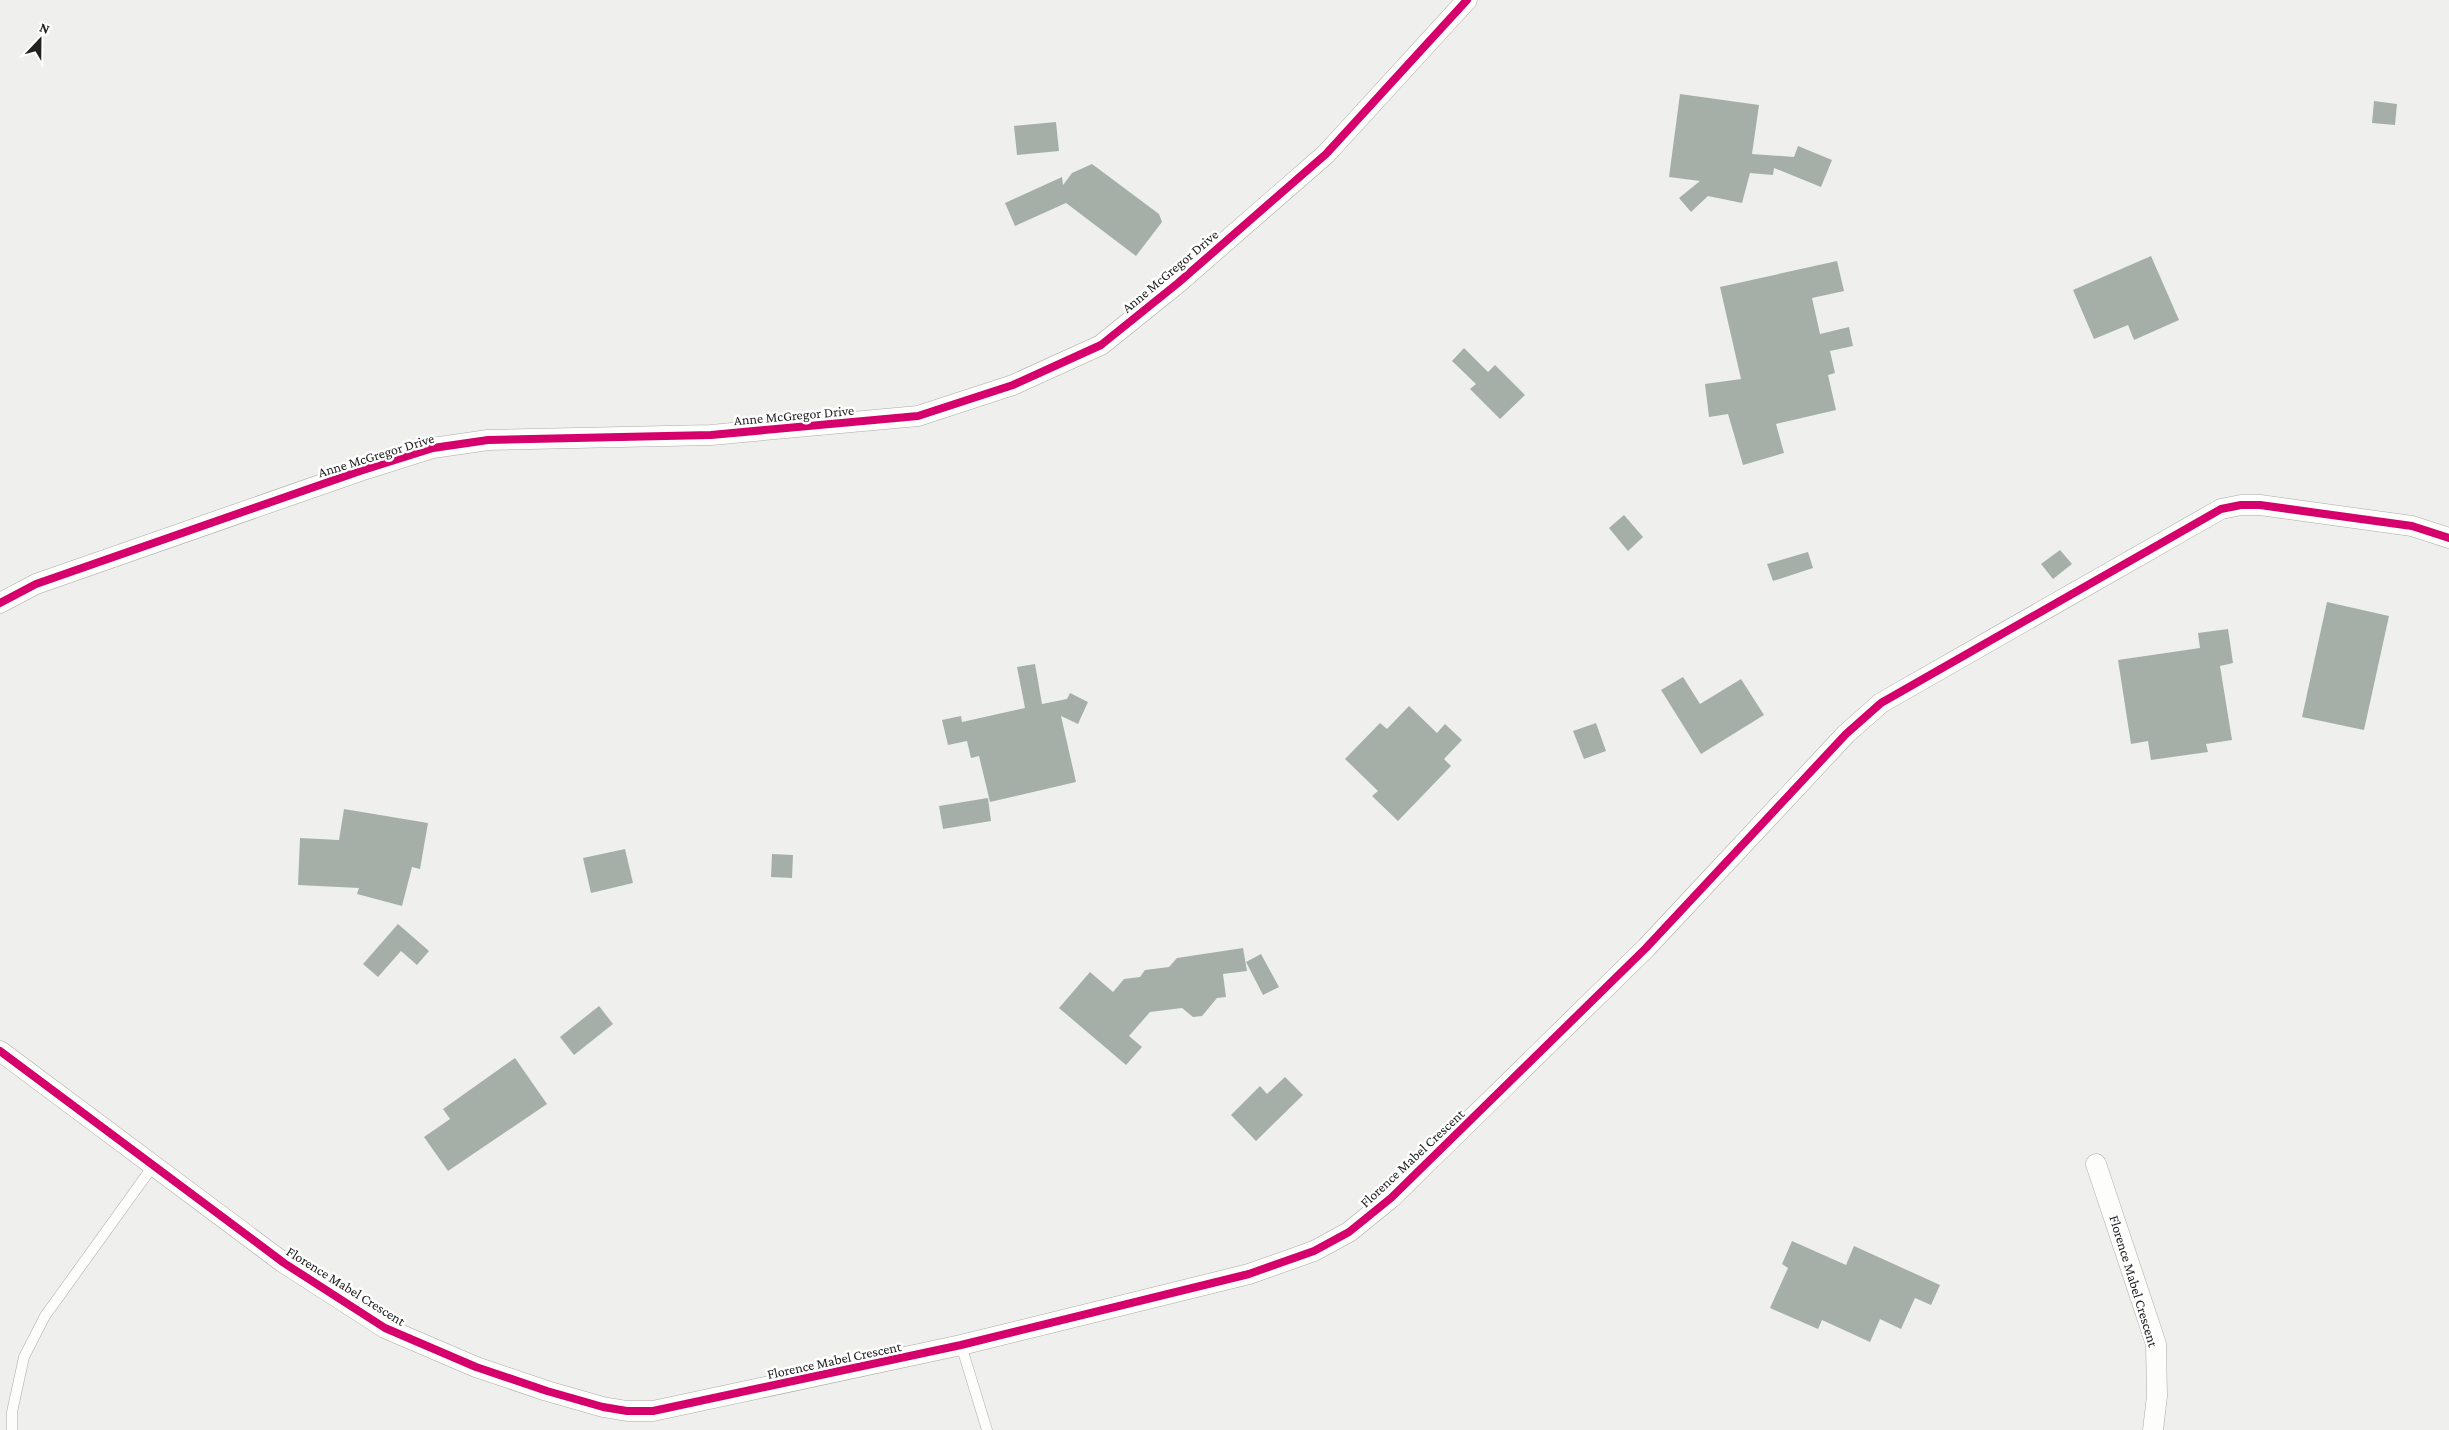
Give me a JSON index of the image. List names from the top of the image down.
{
  "streets": {
    "street": ["Anne McGregor Drive", "Florence Mabel Crescent"]
  },
  "north": "top"
}
